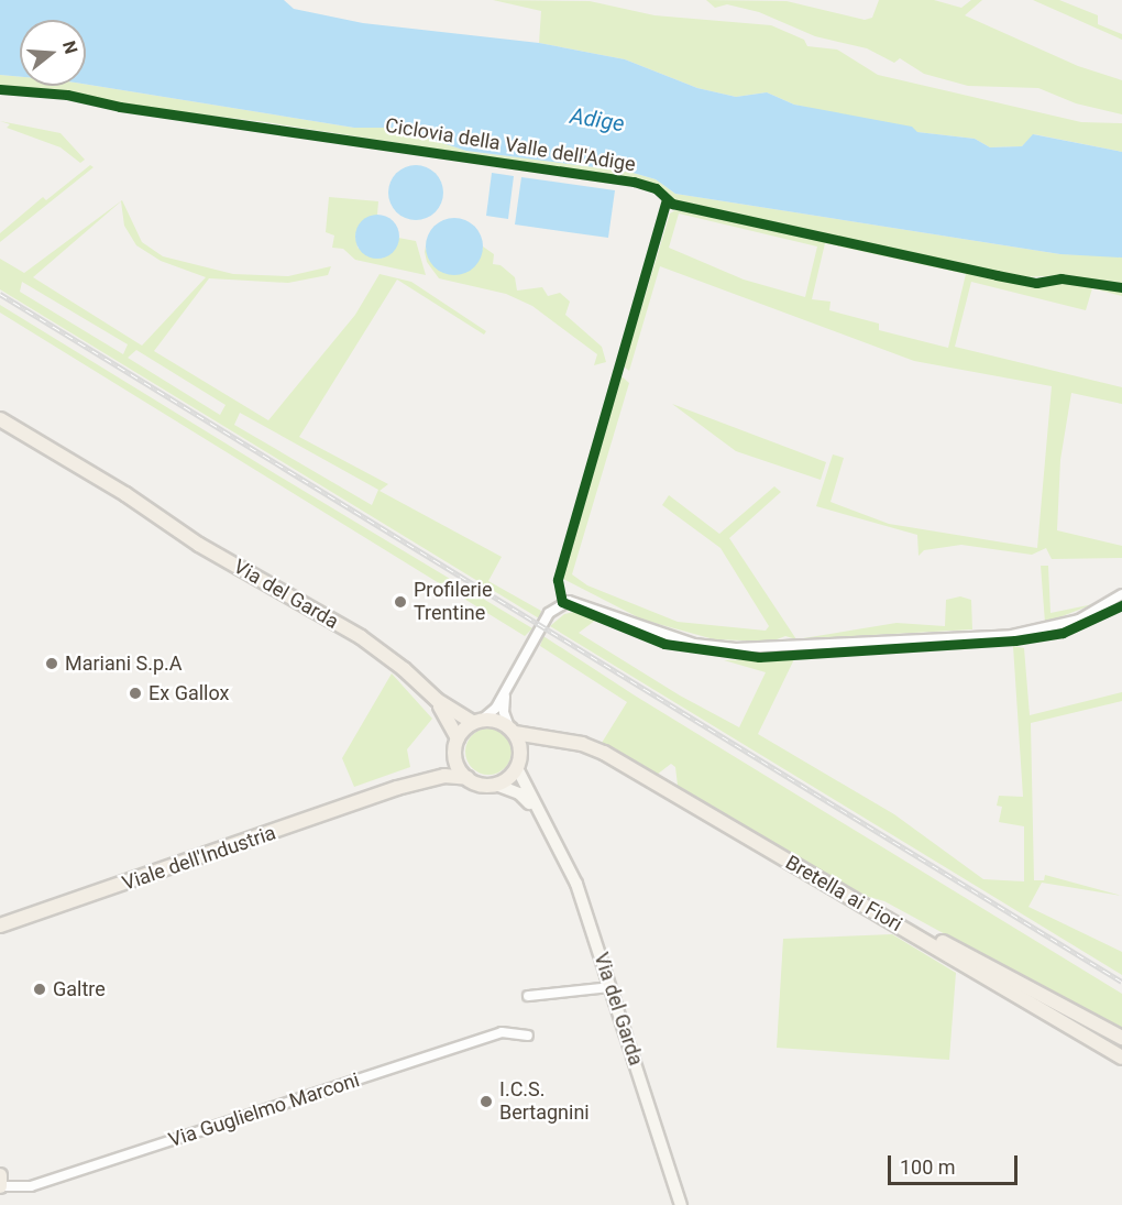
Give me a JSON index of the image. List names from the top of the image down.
{
  "streets": {
    "main road": ["Via del Garda", "Viale dell'Industria", "Bretella ai Fiori"],
    "street": ["Via Guglielmo Marconi"],
    "cycle path": ["Ciclovia della Valle dell'Adige"]
  },
  "crossings": [
    ["Via del Garda", "Viale dell'Industria"],
    ["Via del Garda", "Bretella ai Fiori"],
    ["Viale dell'Industria", "Bretella ai Fiori"]
  ],
  "water": ["Adige"],
  "places": [
    "Profilerie Trentine",
    "Mariani S.p.A",
    "Ex Gallox",
    "Galtre",
    "I.C.S. Bertagnini"
  ],
  "scale_bar": "100 m",
  "north": "right"
}
